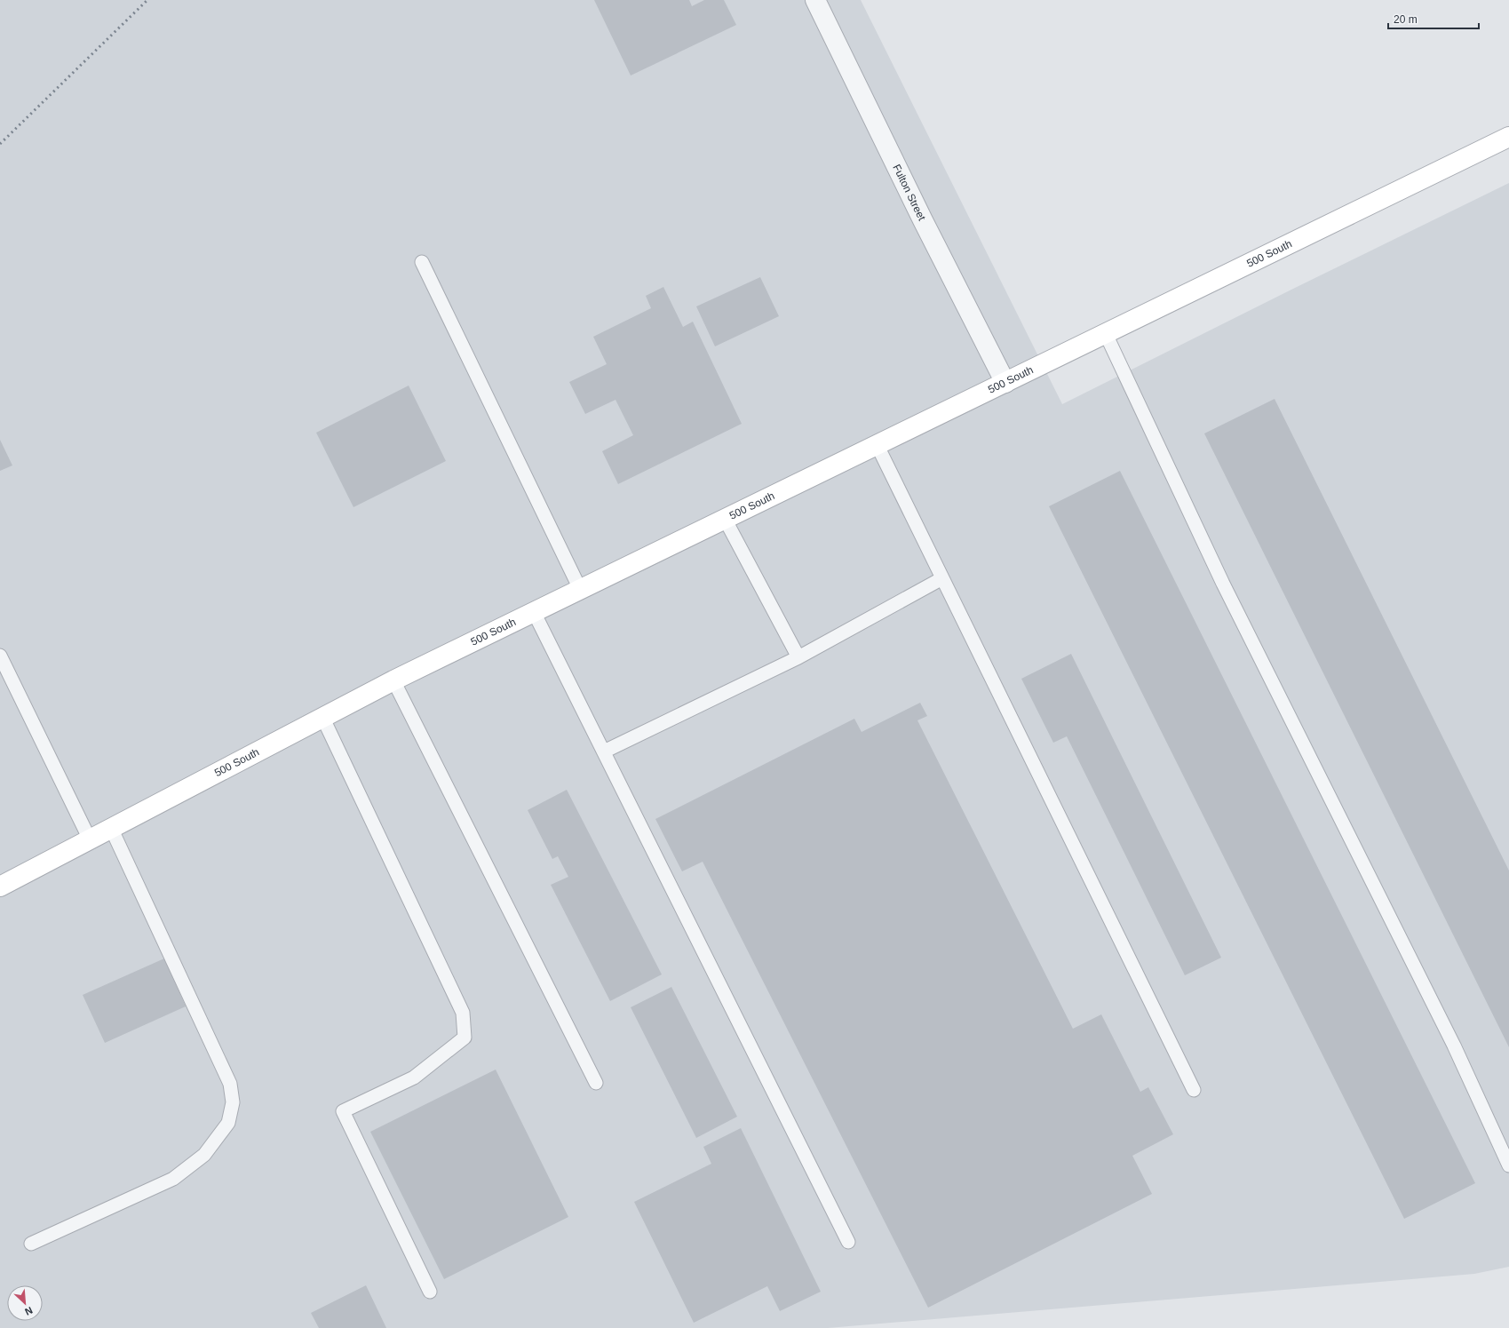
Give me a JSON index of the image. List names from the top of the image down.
{
  "streets": {
    "street": ["Fulton Street", "500 South"]
  },
  "crossings": [
    ["Fulton Street", "500 South"]
  ],
  "scale_bar": "20 m",
  "north": "bottom right"
}
